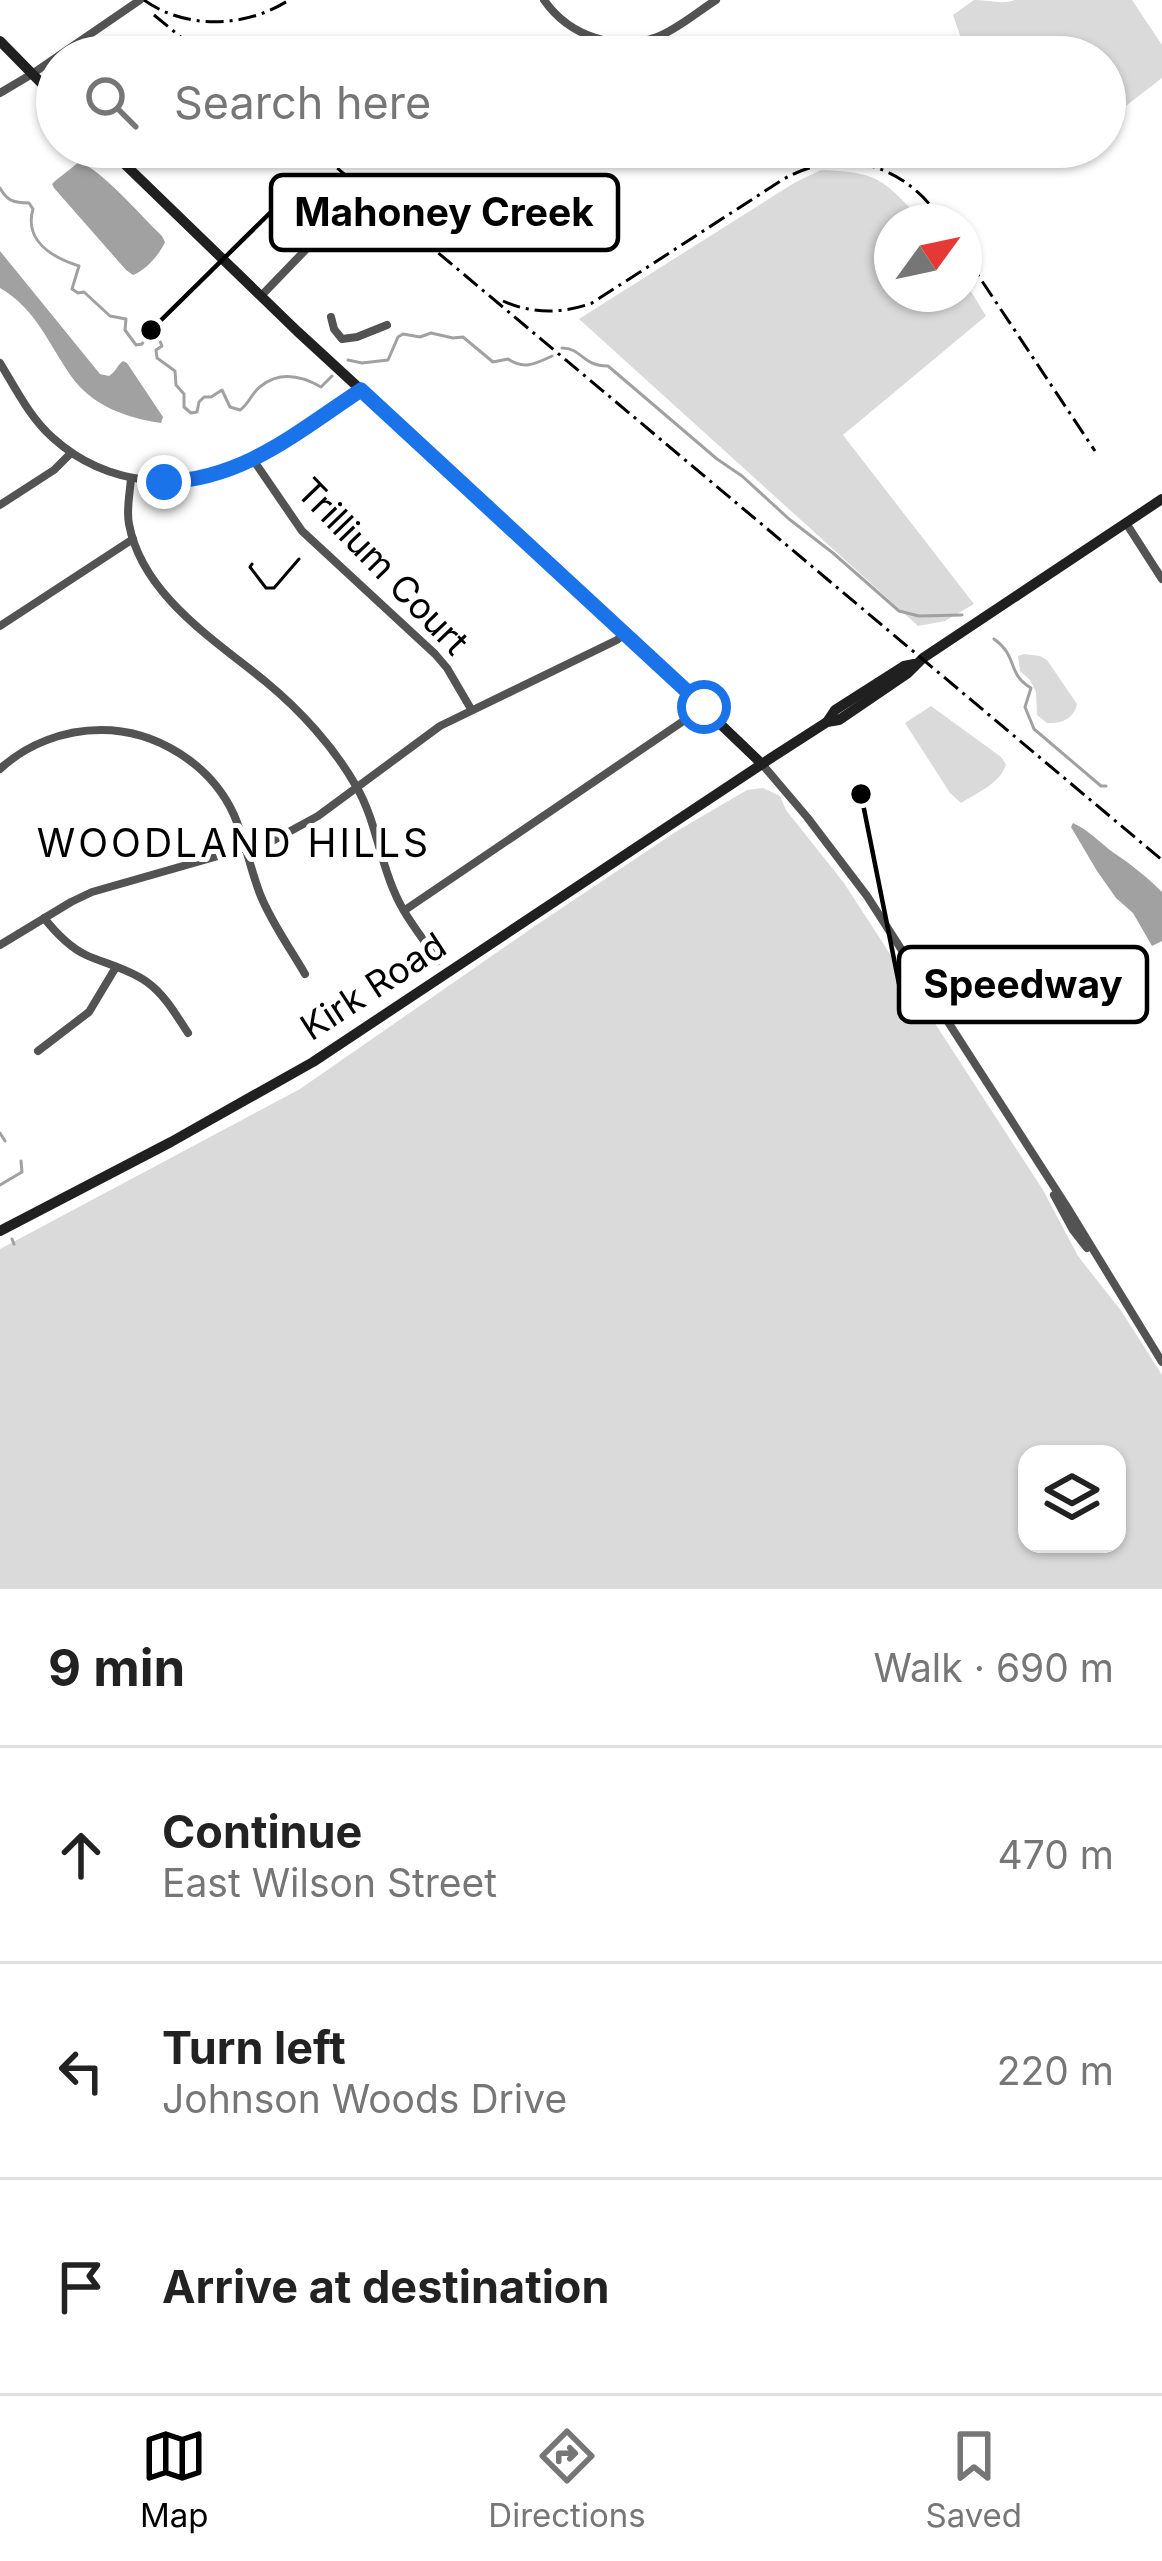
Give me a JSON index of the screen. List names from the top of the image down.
{
  "streets": {
    "street": ["Trillium Court", "Kirk Road"]
  },
  "districts": ["WOODLAND HILLS"],
  "places": ["Mahoney Creek", "Speedway"],
  "north": "top right",
  "page": {
    "search": "Search here",
    "heading": ["9 min", "Walk · 690 m"],
    "list": [
      ["Continue", "East Wilson Street", "470 m"],
      ["Turn left", "Johnson Woods Drive", "220 m"],
      "Arrive at destination"
    ],
    "nav": ["Map", "Directions", "Saved"]
  }
}
